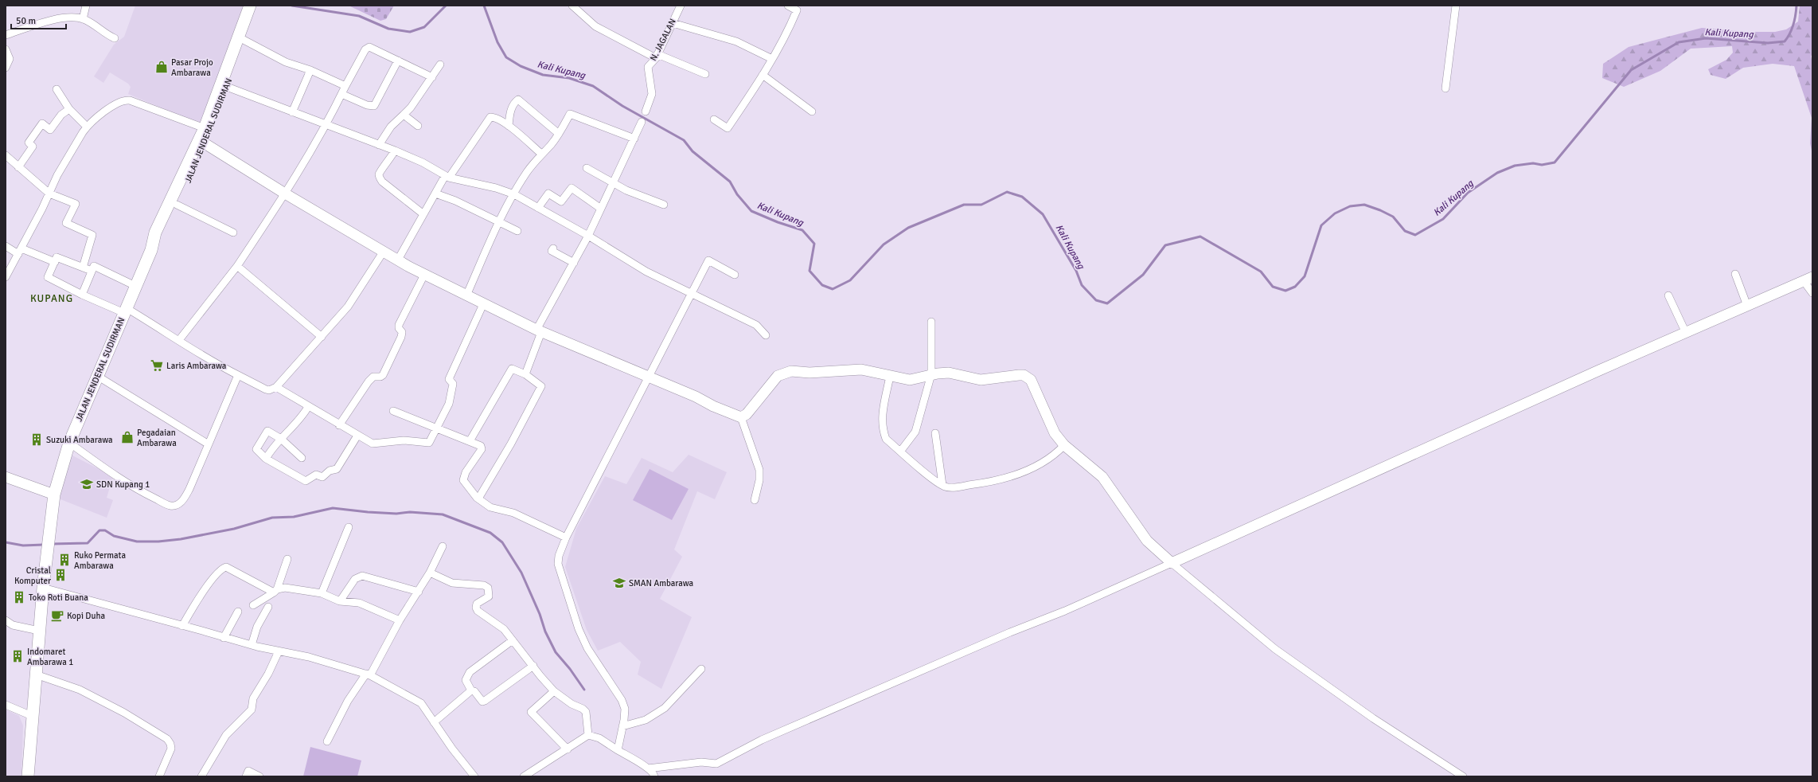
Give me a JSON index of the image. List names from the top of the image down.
{
  "streets": {
    "main road": ["JALAN JENDERAL SUDIRMAN"],
    "street": ["N. JAGALAN"]
  },
  "districts": ["KUPANG"],
  "water": ["Kali Kupang"],
  "places": {
    "shop": ["Pasar Projo Ambarawa", "Pegadaian Ambarawa"],
    "supermarket": ["Laris Ambarawa"],
    "building": [
      "Suzuki Ambarawa",
      "Ruko Permata Ambarawa",
      "Cristal Komputer",
      "Toko Roti Buana",
      "Indomaret Ambarawa 1"
    ],
    "school or university": ["SDN Kupang 1", "SMAN Ambarawa"],
    "cafe": ["Kopi Duha"]
  },
  "scale_bar": "50 m"
}
